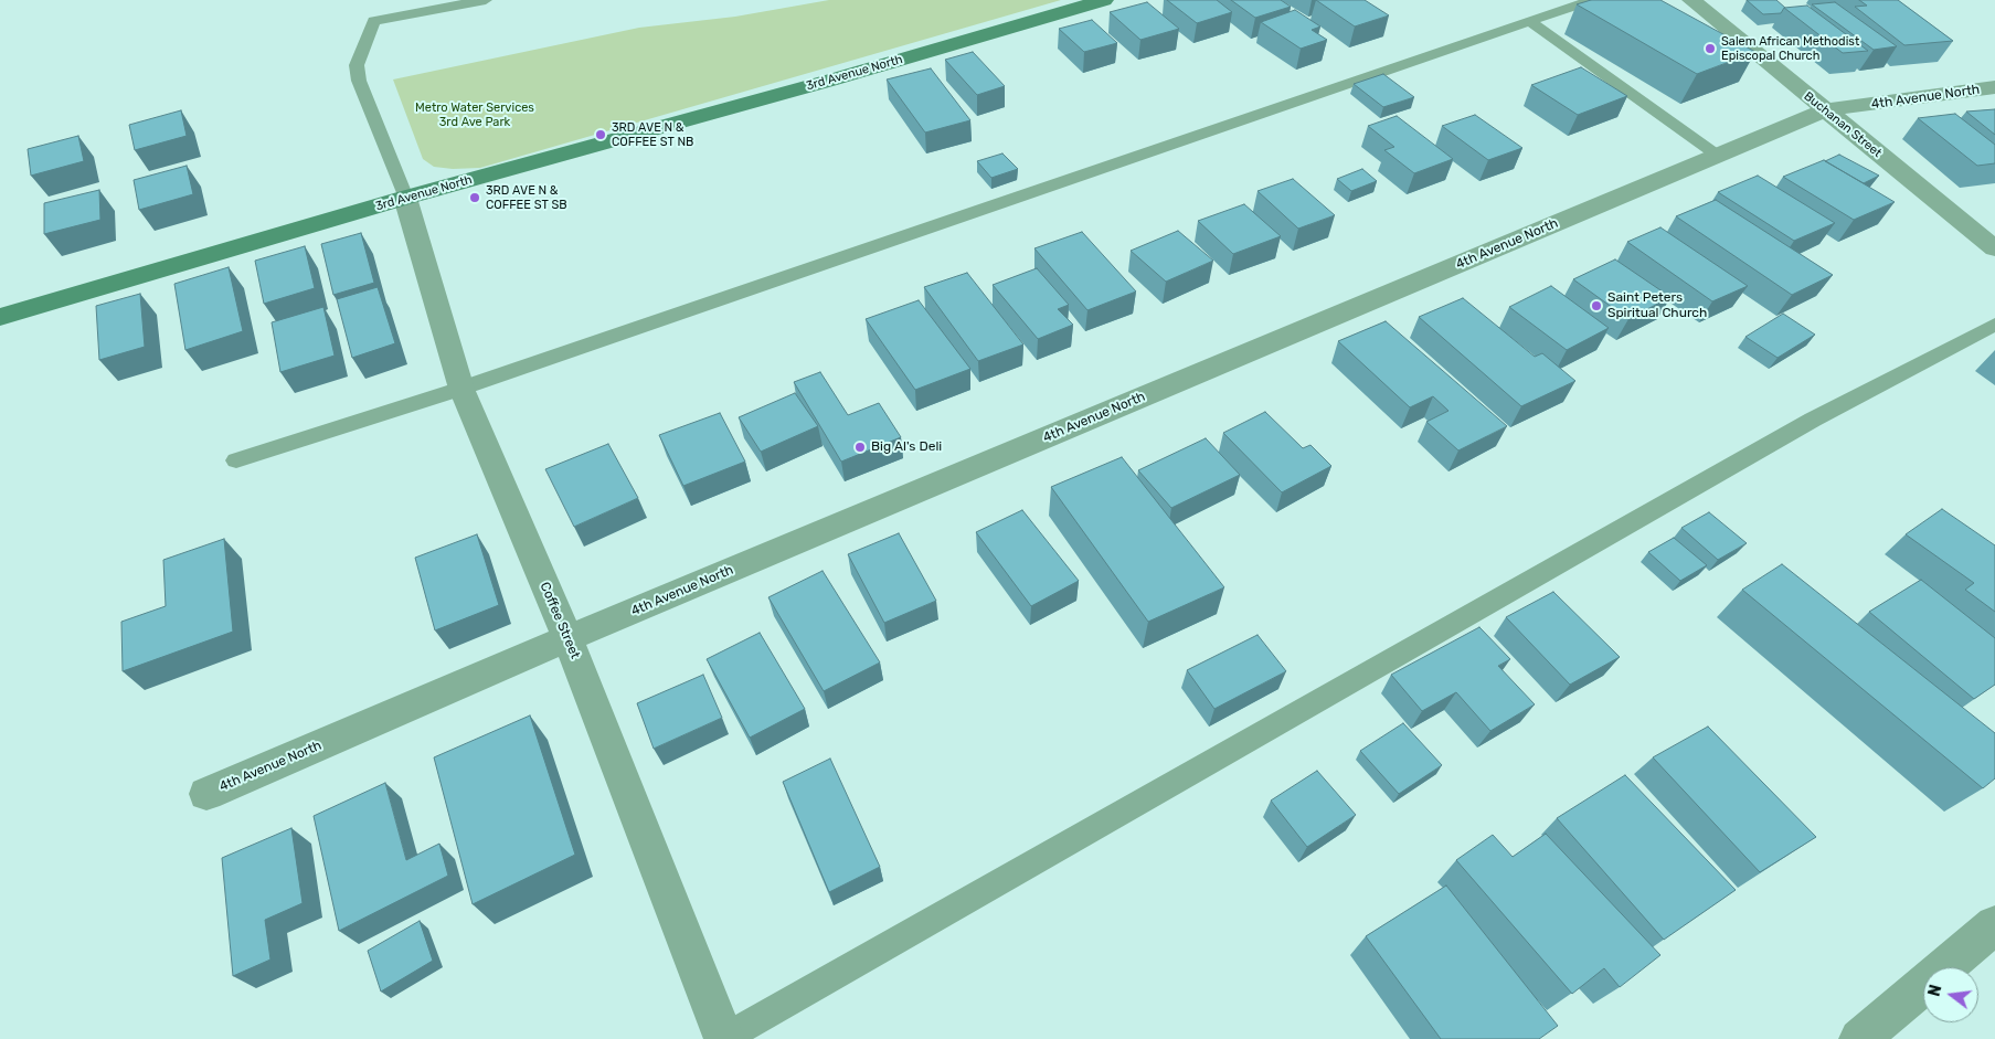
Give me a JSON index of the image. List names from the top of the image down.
{
  "streets": {
    "street": [
      "3rd Avenue North",
      "4th Avenue North",
      "Buchanan Street",
      "Coffee Street"
    ]
  },
  "crossings": [
    ["3rd Avenue North", "Coffee Street"],
    ["4th Avenue North", "Buchanan Street"],
    ["4th Avenue North", "Coffee Street"]
  ],
  "parks": ["Metro Water Services 3rd Ave Park"],
  "places": [
    "Salem African Methodist Episcopal Church",
    "3RD AVE N & COFFEE ST NB",
    "3RD AVE N & COFFEE ST SB",
    "Saint Peters Spiritual Church",
    "Big Al's Deli"
  ],
  "north": "left"
}
